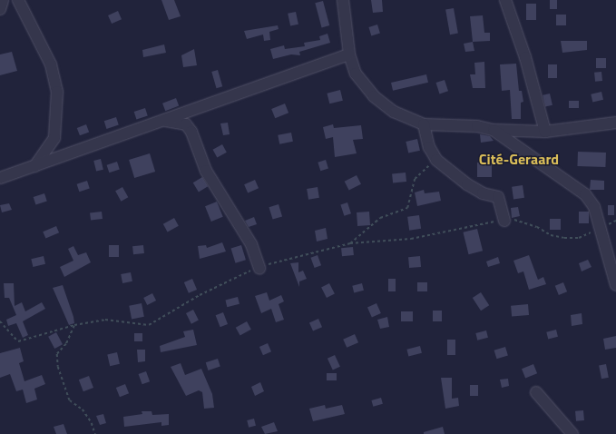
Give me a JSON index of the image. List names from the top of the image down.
{
  "districts": ["Cité-Geraard"]
}
